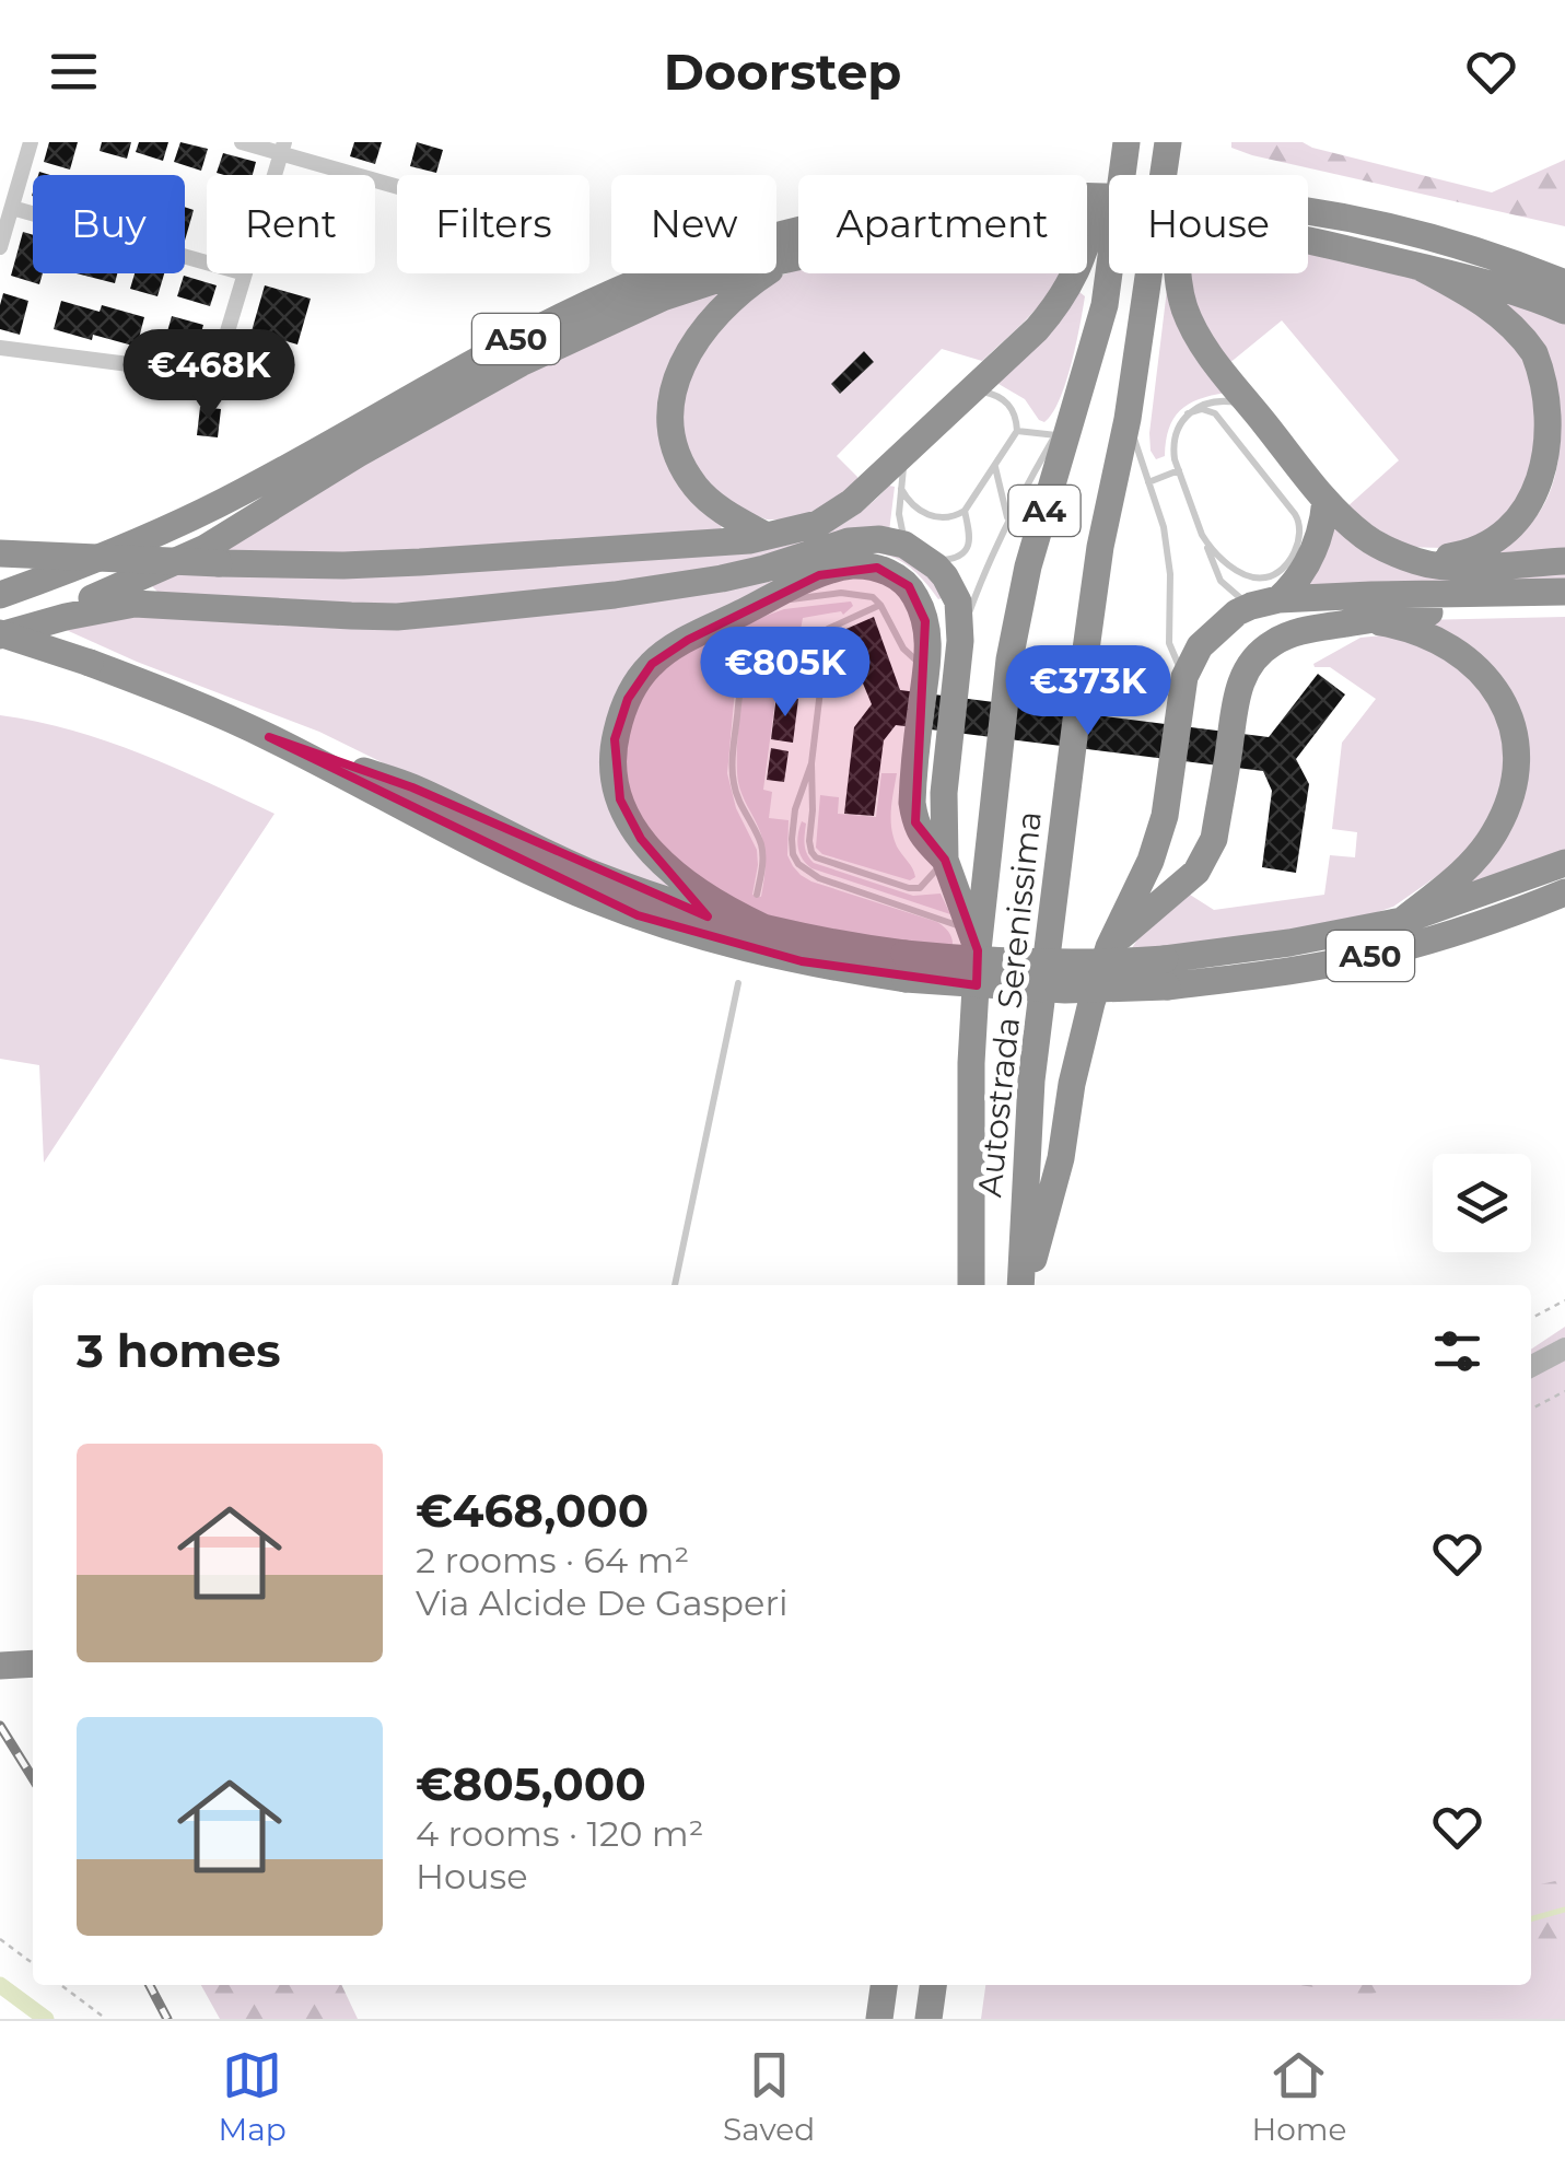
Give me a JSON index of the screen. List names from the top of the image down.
{
  "streets": {
    "highway": ["A50", "A4", "Autostrada Serenissima"]
  },
  "page": {
    "header": "Doorstep",
    "chip": [
      "Buy",
      "Rent",
      "Filters",
      "New",
      "Apartment",
      "House"
    ],
    "price": ["€468K", "€805K", "€373K"],
    "heading": "3 homes",
    "list": [
      {
        "name": "€468,000",
        "note": "2 rooms · 64 m² · Via Alcide De Gasperi"
      },
      {
        "name": "€805,000",
        "note": "4 rooms · 120 m² · House"
      }
    ],
    "tabs": ["Map", "Saved", "Home"]
  }
}
